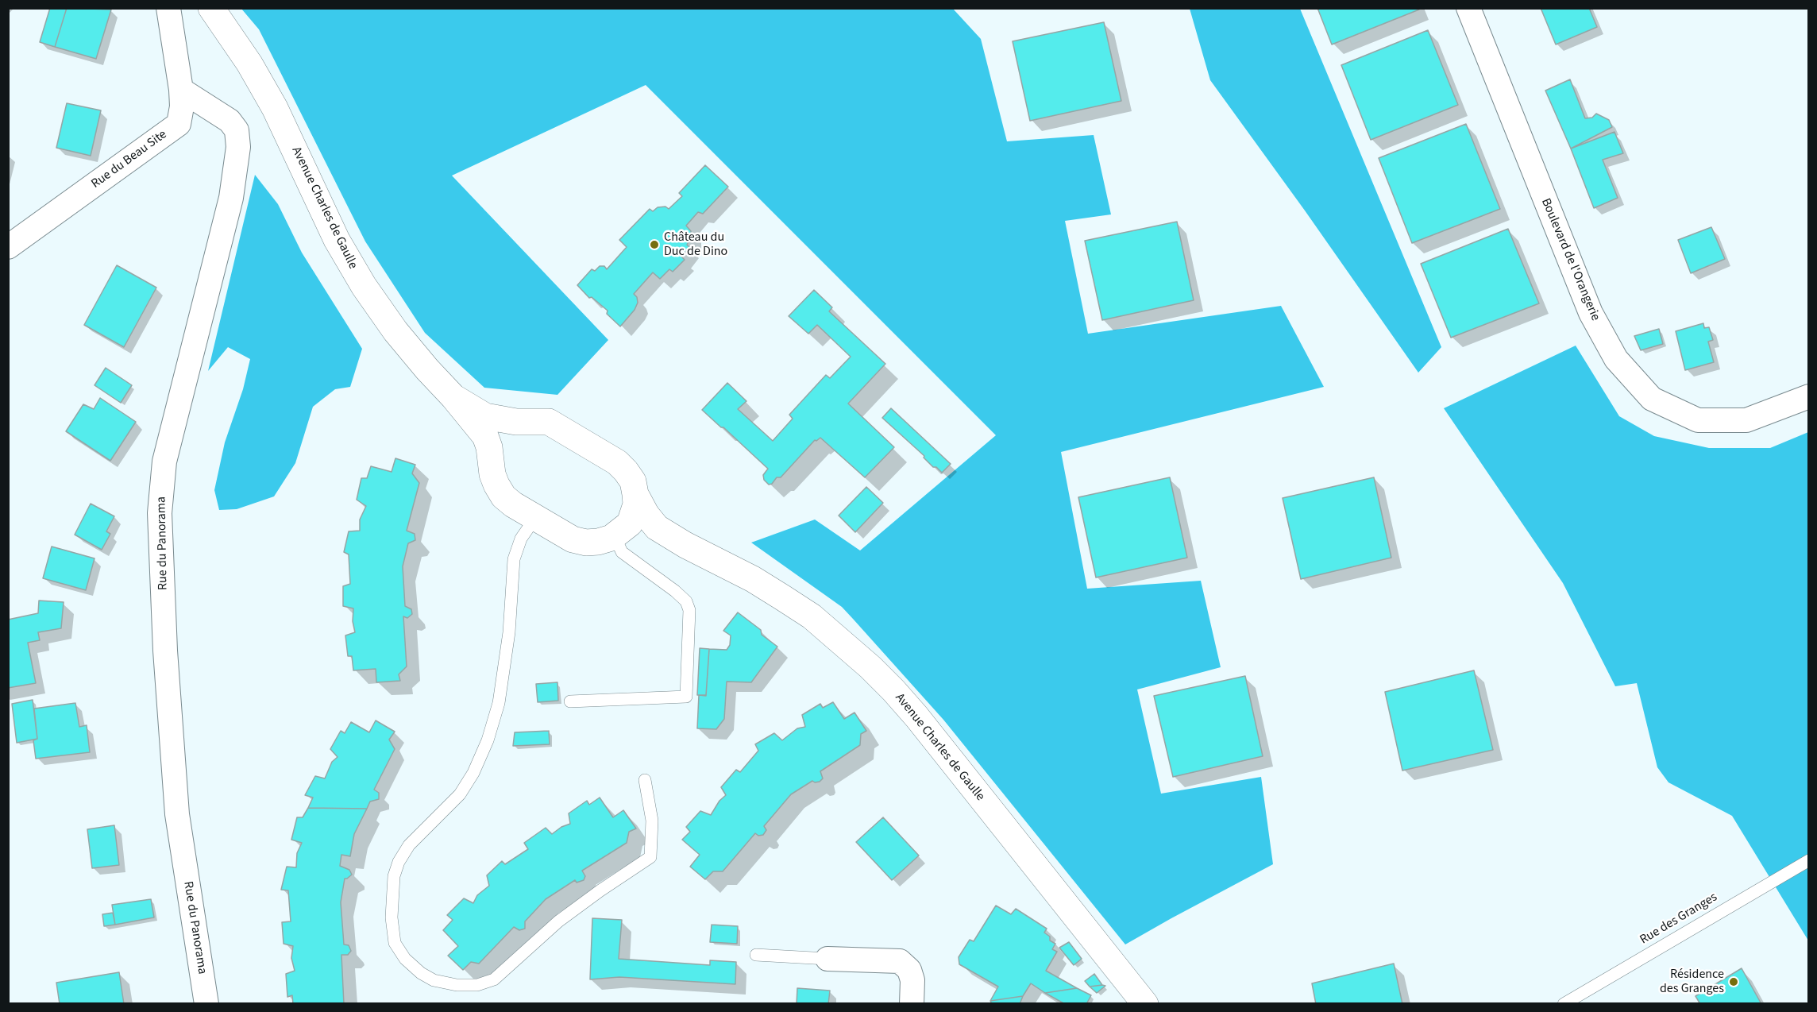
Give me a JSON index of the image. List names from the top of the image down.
{
  "streets": {
    "main road": ["Avenue Charles de Gaulle"],
    "street": ["Rue du Beau Site", "Boulevard de l'Orangerie", "Rue du Panorama"],
    "lane": ["Rue des Granges"]
  },
  "crossings": [
    ["Rue du Beau Site", "Rue du Panorama"]
  ],
  "places": ["Château du Duc de Dino", "Résidence des Granges"]
}
